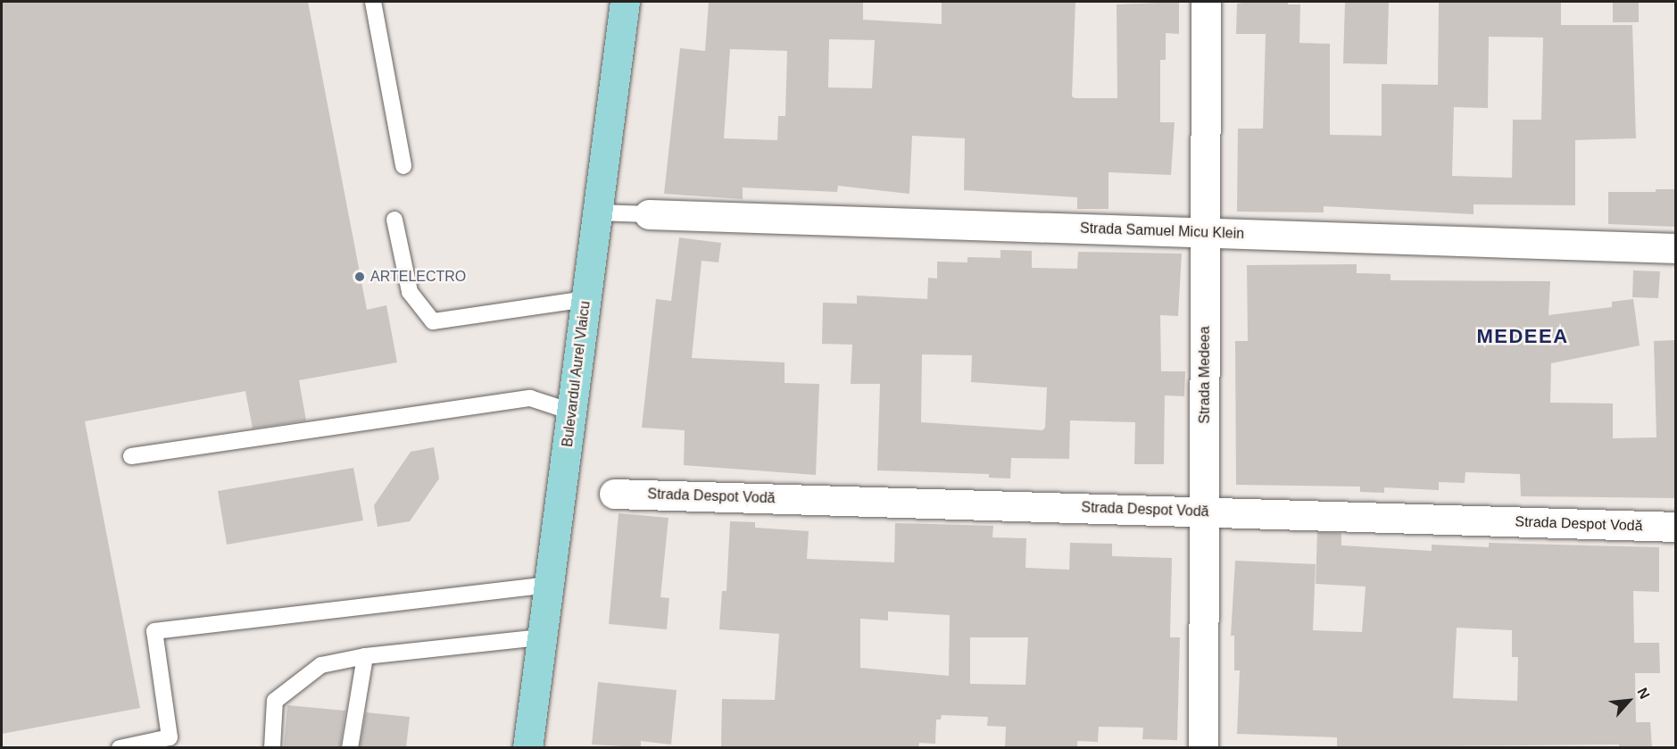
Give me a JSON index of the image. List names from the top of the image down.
{
  "streets": {
    "main road": ["Bulevardul Aurel Vlaicu"],
    "street": ["Strada Samuel Micu Klein", "Strada Medeea", "Strada Despot Vodă"]
  },
  "crossings": [
    ["Strada Samuel Micu Klein", "Strada Medeea"],
    ["Strada Medeea", "Strada Despot Vodă"]
  ],
  "districts": ["MEDEEA"],
  "places": ["ARTELECTRO"],
  "north": "top right"
}
